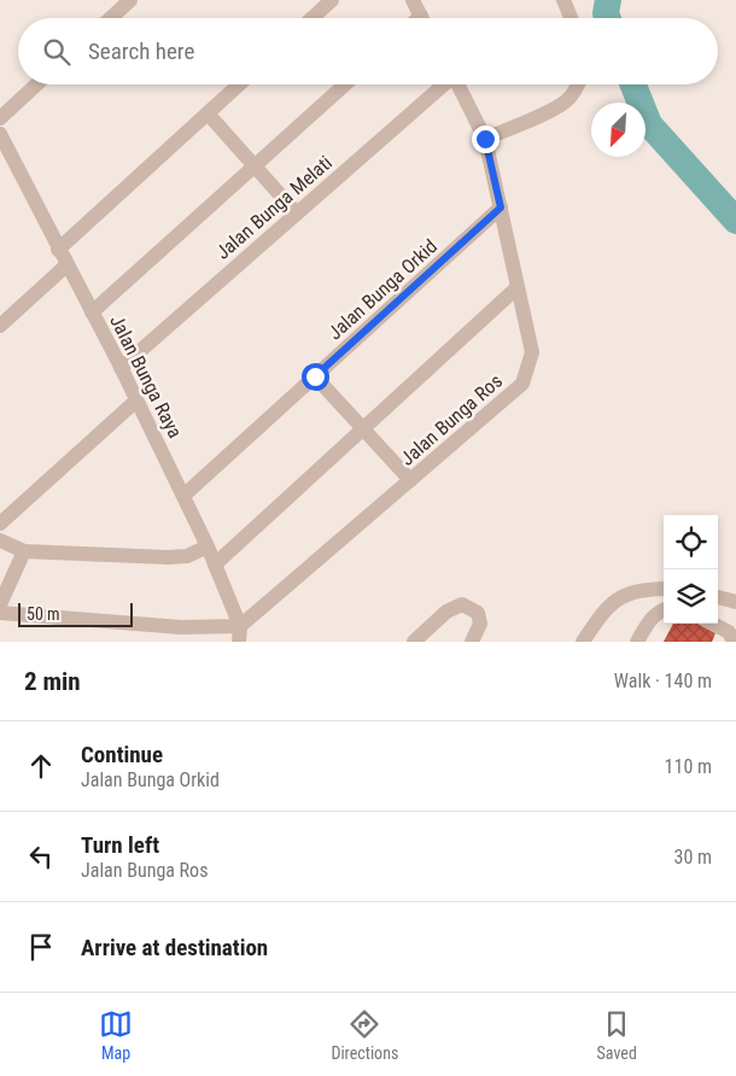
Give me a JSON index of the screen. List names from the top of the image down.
{
  "streets": {
    "street": [
      "Jalan Bunga Melati",
      "Jalan Bunga Orkid",
      "Jalan Bunga Raya",
      "Jalan Bunga Ros"
    ]
  },
  "crossings": [
    ["Jalan Bunga Melati", "Jalan Bunga Raya"],
    ["Jalan Bunga Orkid", "Jalan Bunga Raya"],
    ["Jalan Bunga Orkid", "Jalan Bunga Ros"],
    ["Jalan Bunga Raya", "Jalan Bunga Ros"]
  ],
  "scale_bar": "50 m",
  "north": "bottom left",
  "page": {
    "search": "Search here",
    "scale": "50 m",
    "heading": ["2 min", "Walk · 140 m"],
    "list": [
      ["Continue", "Jalan Bunga Orkid", "110 m"],
      ["Turn left", "Jalan Bunga Ros", "30 m"],
      "Arrive at destination"
    ],
    "nav": ["Map", "Directions", "Saved"]
  }
}
